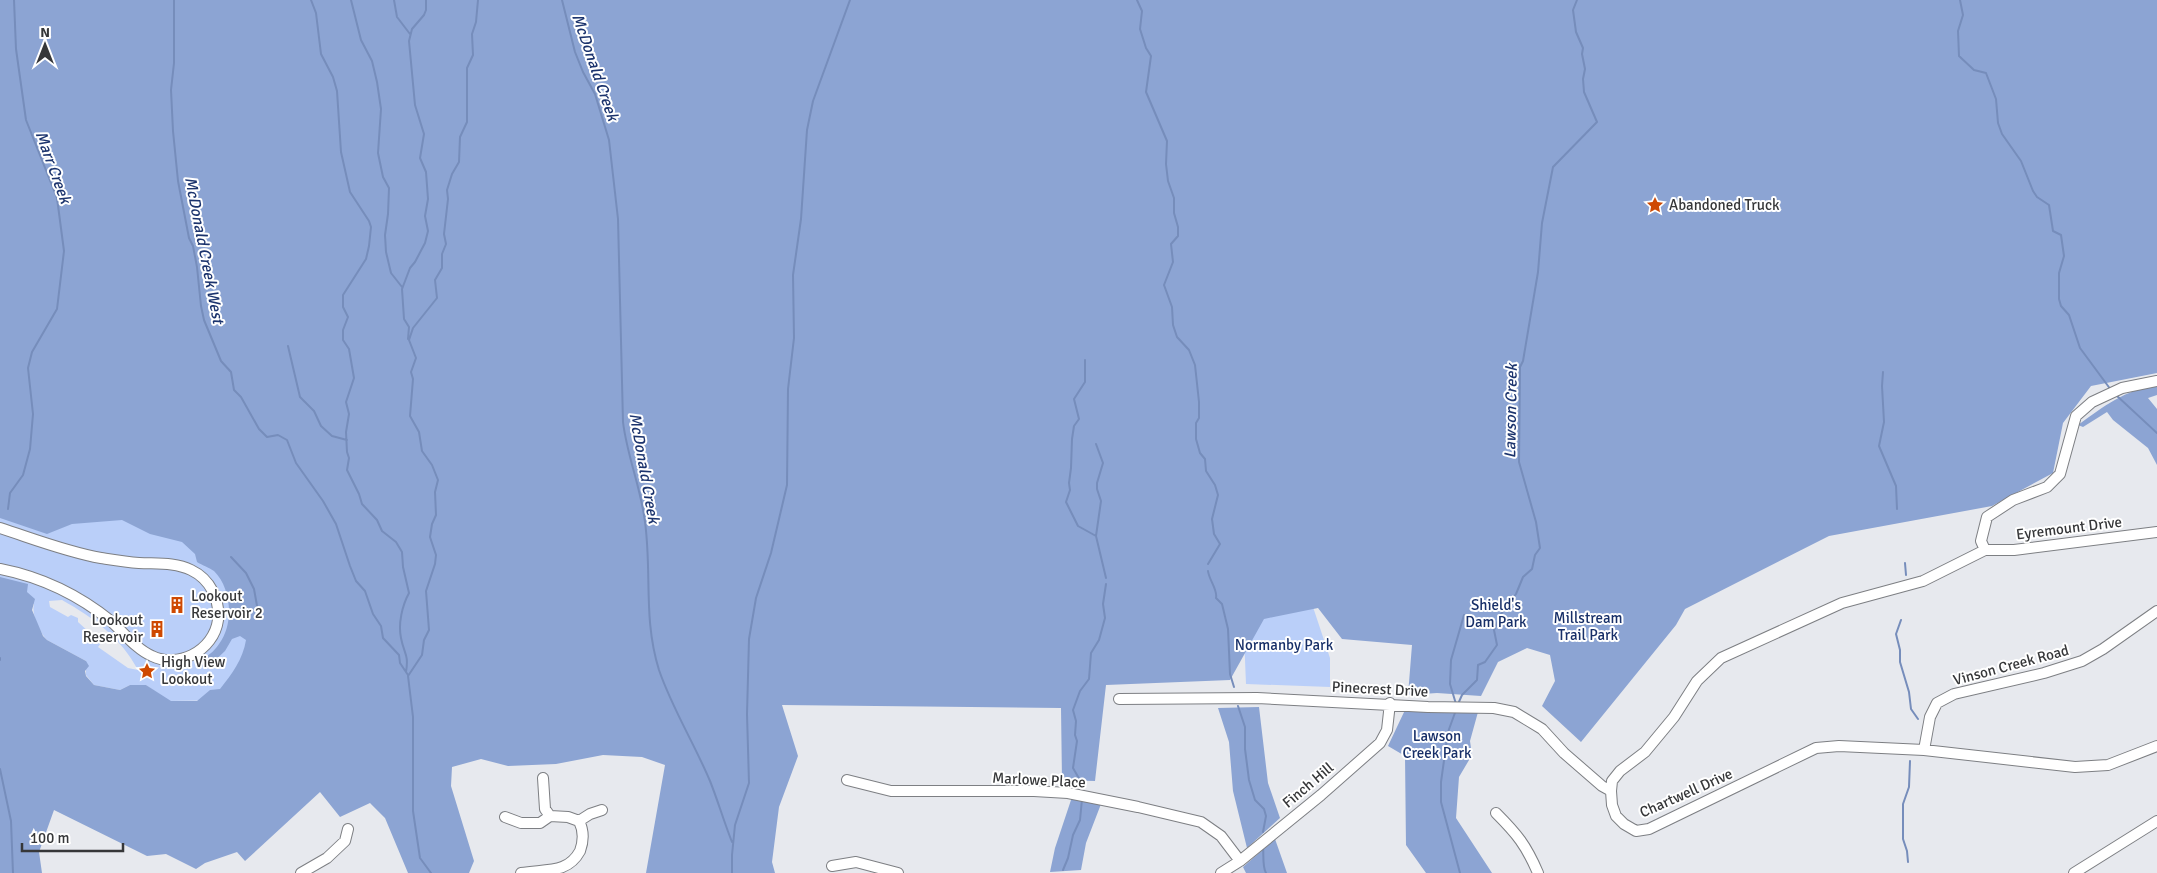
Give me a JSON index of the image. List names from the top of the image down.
{
  "streets": {
    "street": [
      "Eyremount Drive",
      "Vinson Creek Road",
      "Pinecrest Drive",
      "Marlowe Place",
      "Finch Hill",
      "Chartwell Drive"
    ]
  },
  "crossings": [
    ["Vinson Creek Road", "Chartwell Drive"],
    ["Pinecrest Drive", "Finch Hill"],
    ["Pinecrest Drive", "Chartwell Drive"],
    ["Marlowe Place", "Finch Hill"]
  ],
  "water": [
    "McDonald Creek",
    "Marr Creek",
    "McDonald Creek West",
    "Lawson Creek"
  ],
  "parks": [
    "Shield's Dam Park",
    "Millstream Trail Park",
    "Normanby Park",
    "Lawson Creek Park"
  ],
  "places": {
    "place": ["Abandoned Truck", "High View Lookout"],
    "building": ["Lookout Reservoir 2", "Lookout Reservoir"]
  },
  "scale_bar": "100 m",
  "north": "top"
}
